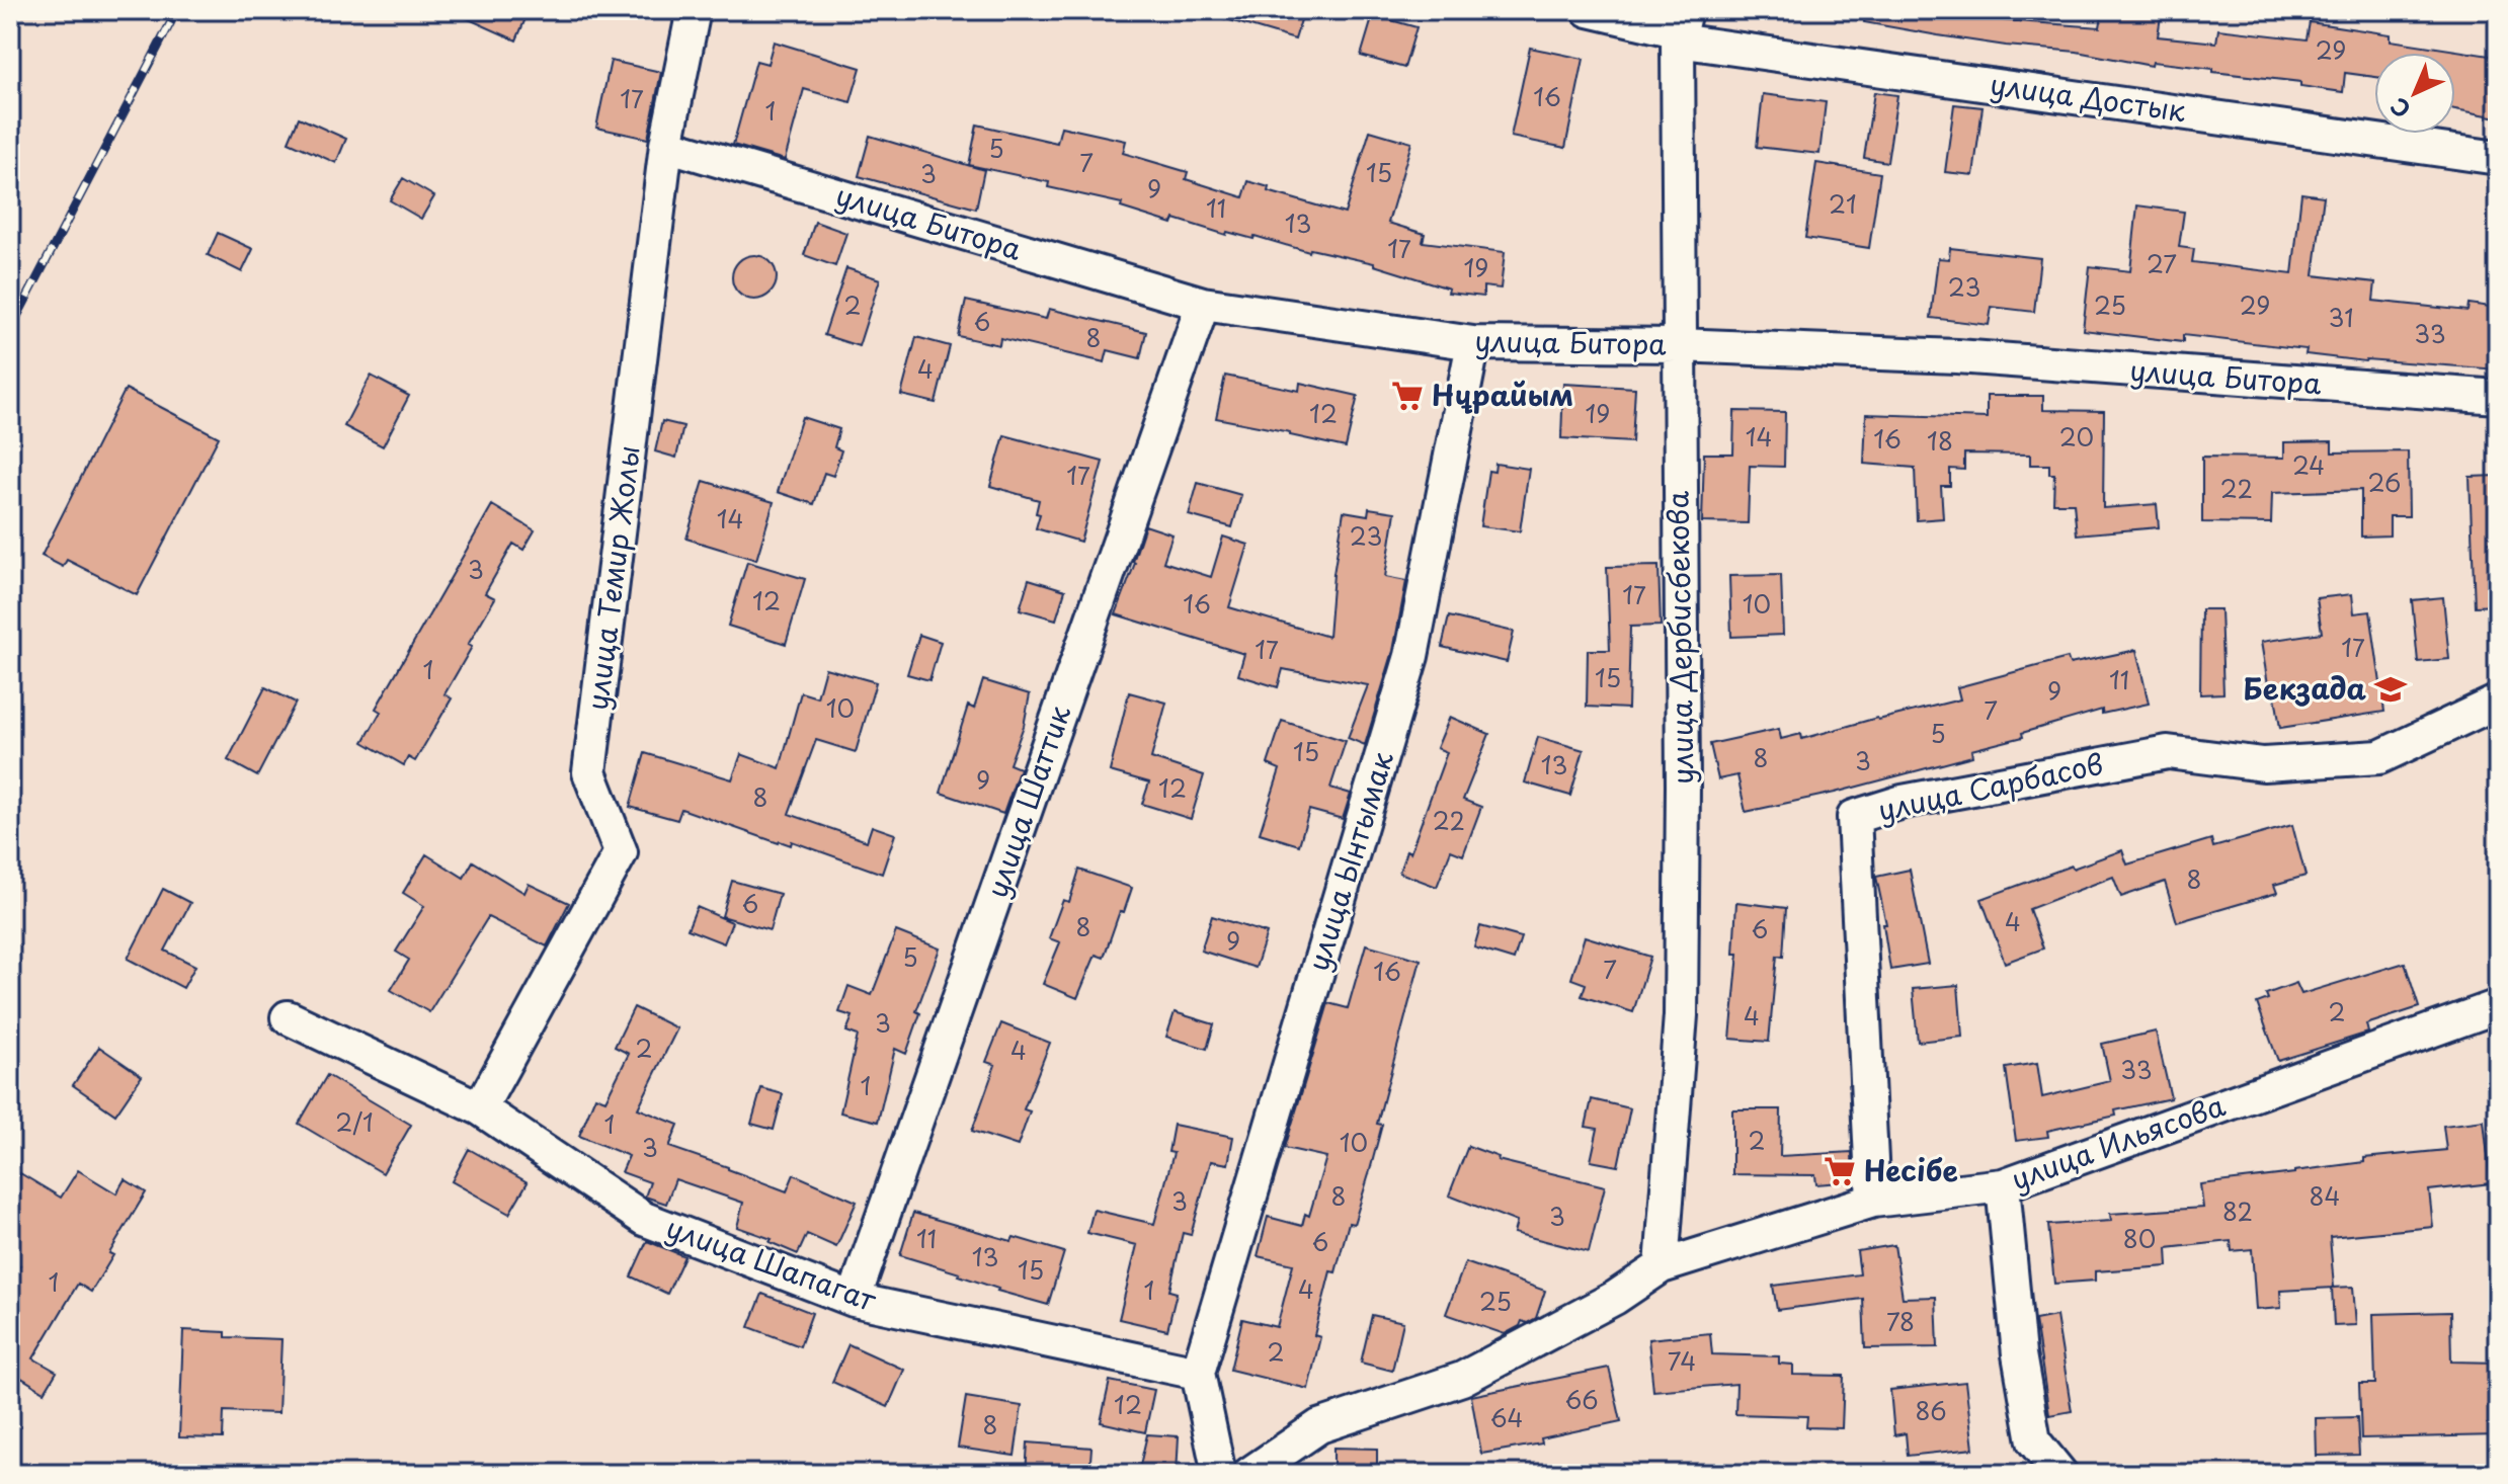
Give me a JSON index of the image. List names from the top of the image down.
{
  "streets": {
    "street": [
      "улица Достык",
      "улица Битора",
      "улица Темир Жолы",
      "улица Дербисбекова",
      "улица Сарбасов",
      "улица Шаттик",
      "улица Ынтымак",
      "улица Ильясова",
      "улица Шапагат"
    ]
  },
  "crossings": [
    ["улица Достык", "улица Дербисбекова"],
    ["улица Битора", "улица Темир Жолы"],
    ["улица Битора", "улица Дербисбекова"],
    ["улица Битора", "улица Шаттик"],
    ["улица Битора", "улица Ынтымак"],
    ["улица Темир Жолы", "улица Шапагат"],
    ["улица Дербисбекова", "улица Ильясова"],
    ["улица Сарбасов", "улица Ильясова"],
    ["улица Шаттик", "улица Шапагат"],
    ["улица Ынтымак", "улица Шапагат"]
  ],
  "places": {
    "supermarket": ["Нұрайым", "Несібе"],
    "school or university": ["Бекзада"]
  },
  "house_numbers": [
    "29",
    "16",
    "17",
    "1",
    "5",
    "7",
    "15",
    "3",
    "9",
    "21",
    "11",
    "13",
    "17",
    "27",
    "19",
    "23",
    "2",
    "25",
    "29",
    "31",
    "6",
    "33",
    "8",
    "4",
    "12",
    "19",
    "14",
    "20",
    "16",
    "18",
    "24",
    "17",
    "26",
    "22",
    "14",
    "23",
    "3",
    "17",
    "12",
    "16",
    "10",
    "17",
    "17",
    "1",
    "15",
    "11",
    "9",
    "10",
    "7",
    "5",
    "15",
    "8",
    "3",
    "13",
    "9",
    "12",
    "8",
    "22",
    "8",
    "6",
    "4",
    "8",
    "6",
    "9",
    "5",
    "7",
    "16",
    "2",
    "4",
    "3",
    "2",
    "4",
    "33",
    "1",
    "2/1",
    "1",
    "2",
    "10",
    "3",
    "8",
    "84",
    "3",
    "82",
    "3",
    "11",
    "80",
    "6",
    "13",
    "15",
    "1",
    "4",
    "1",
    "25",
    "78",
    "2",
    "74",
    "66",
    "12",
    "86",
    "64",
    "8"
  ],
  "north": "bottom left"
}
